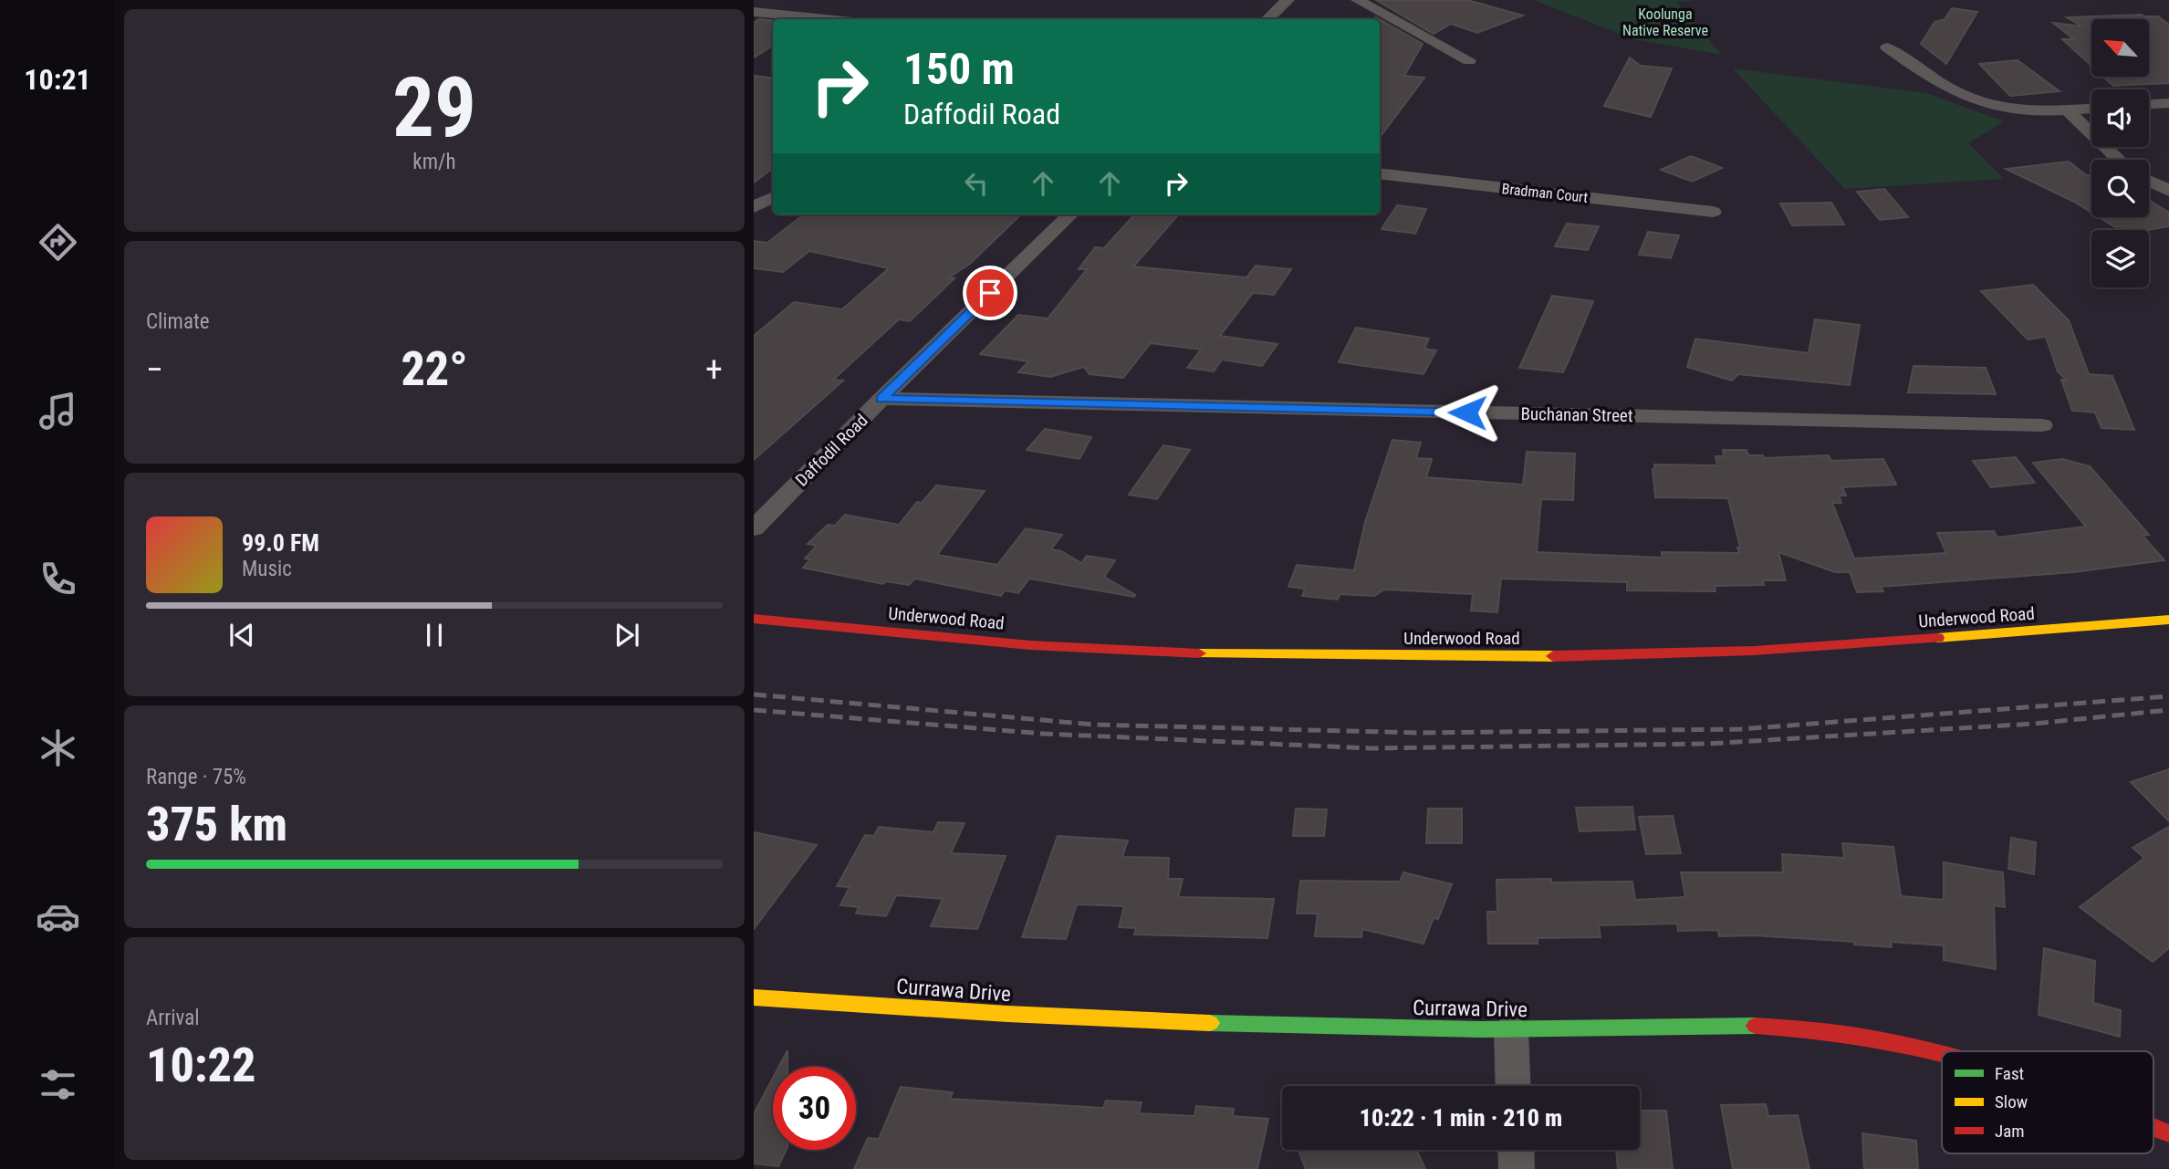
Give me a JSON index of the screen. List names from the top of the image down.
{
  "streets": {
    "main road": ["Underwood Road", "Currawa Drive"],
    "street": ["Bradman Court", "Buchanan Street", "Daffodil Road"]
  },
  "crossings": [
    ["Buchanan Street", "Daffodil Road"]
  ],
  "parks": ["Koolunga Native Reserve"],
  "legend": ["Fast", "Slow", "Jam"],
  "north": "top left",
  "page": {
    "tabs": "10:21",
    "tile": [
      ["29", "km/h"],
      "Climate",
      ["Range · 75%", "375 km"],
      ["Arrival", "10:22"]
    ],
    "turn": ["150 m", "Daffodil Road"],
    "heat": ["−", "22°", "+"],
    "song": ["99.0 FM", "Music"],
    "limit": "30",
    "trip": "10:22 · 1 min · 210 m"
  }
}
